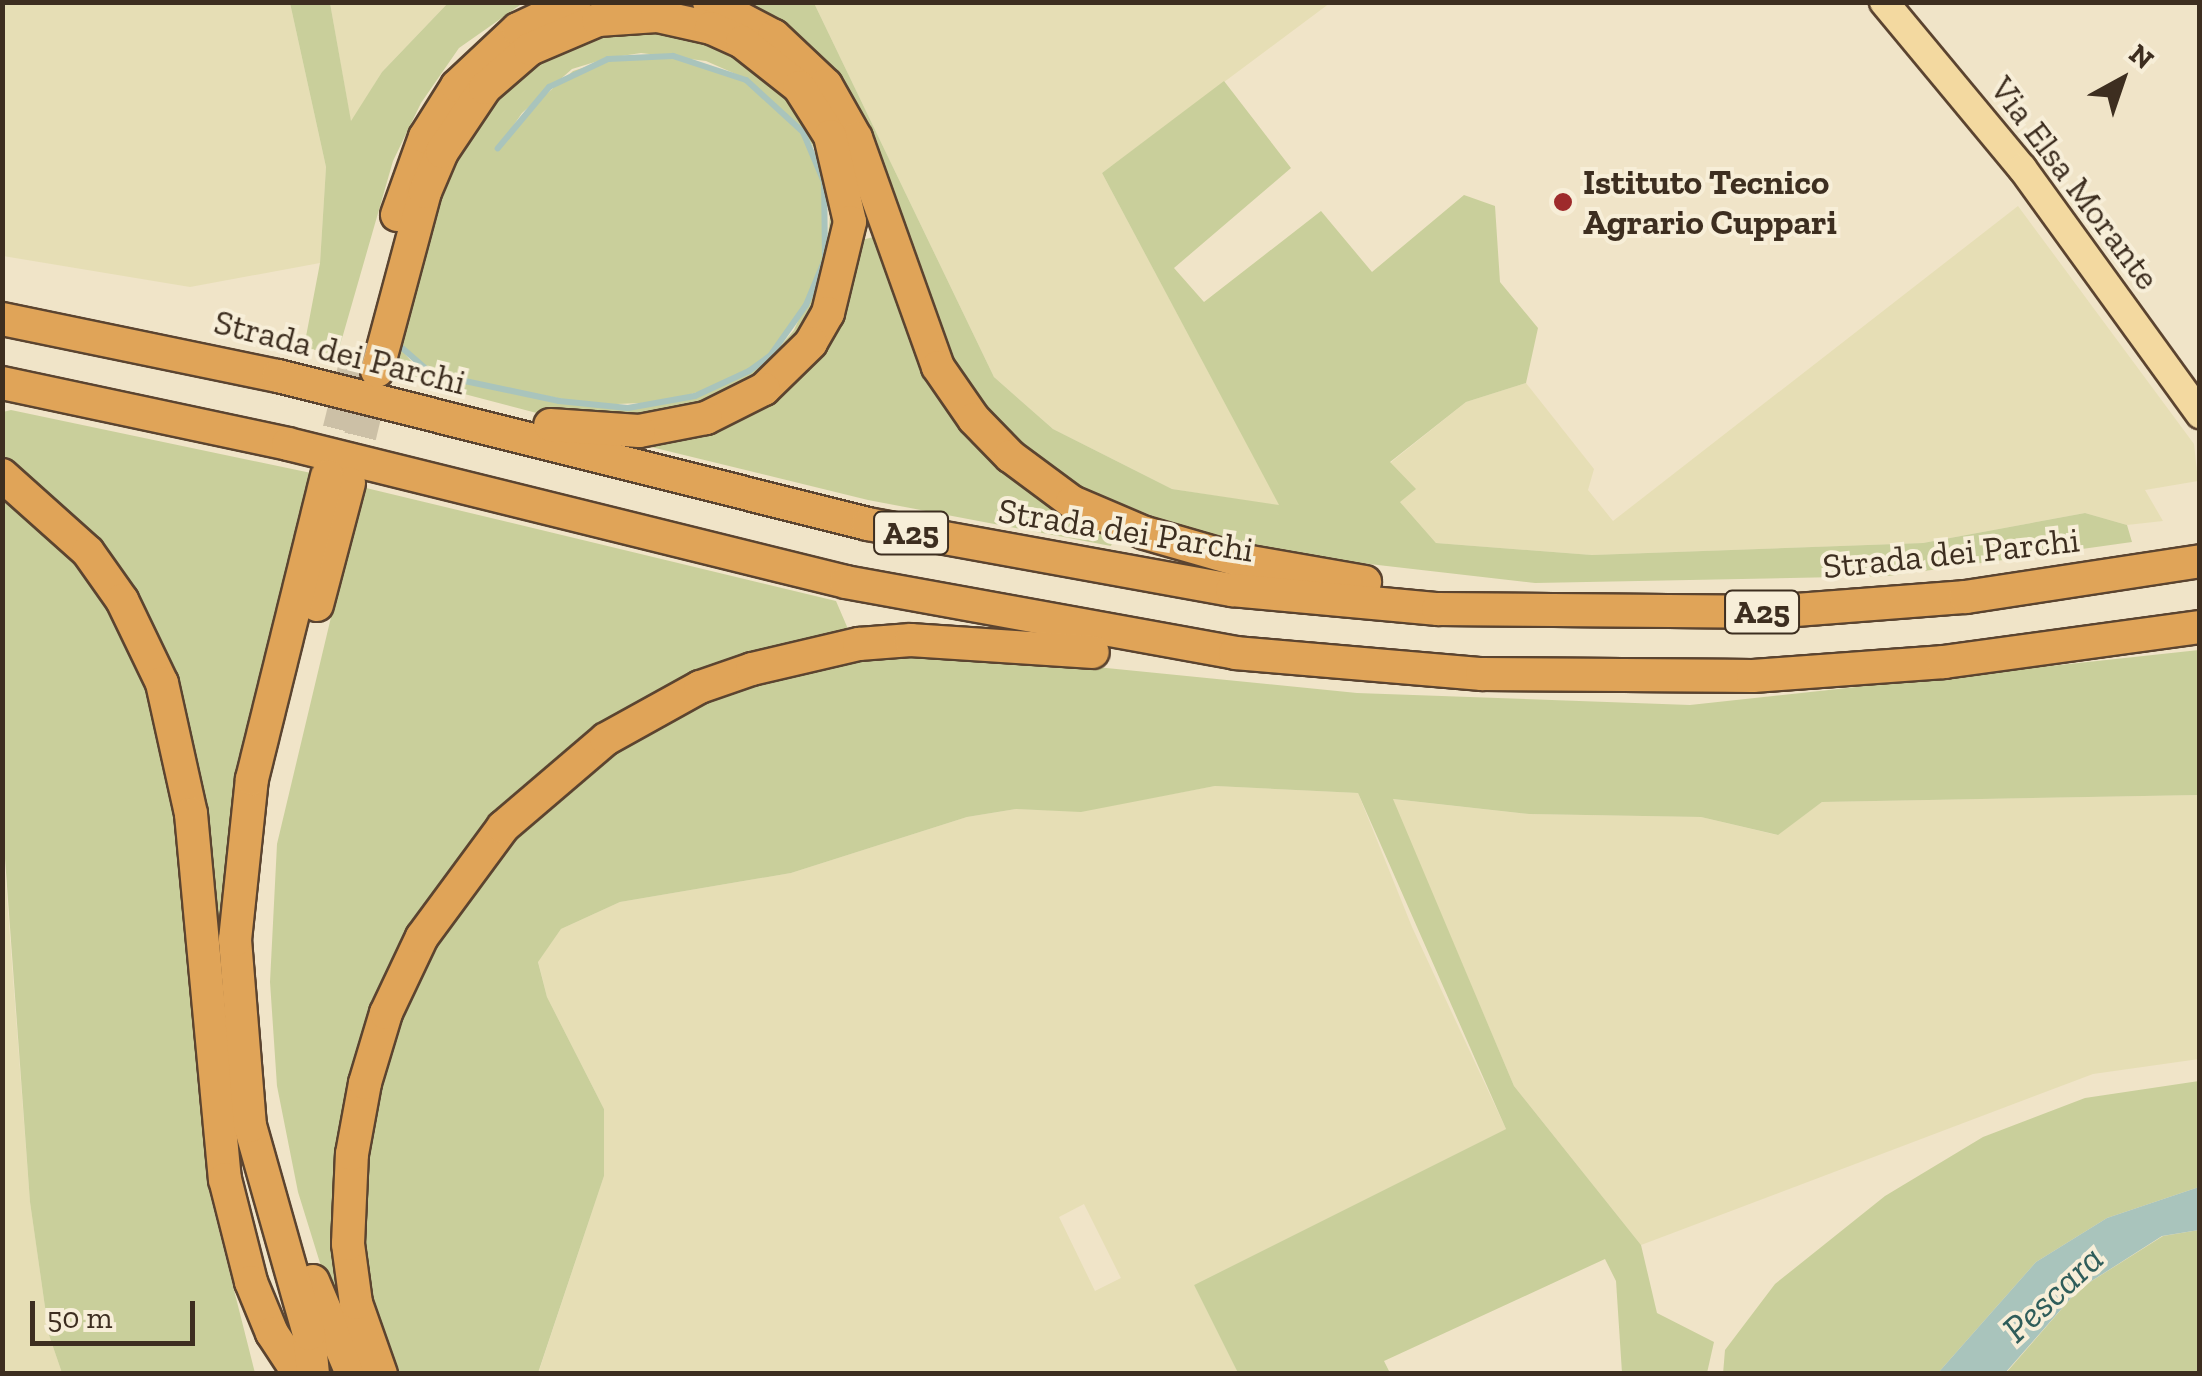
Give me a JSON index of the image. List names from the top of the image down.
{
  "streets": {
    "highway": ["Strada dei Parchi", "A25"],
    "main road": ["Via Elsa Morante"]
  },
  "water": ["Pescara"],
  "places": ["Istituto Tecnico Agrario Cuppari"],
  "scale_bar": "50 m",
  "north": "top right"
}
